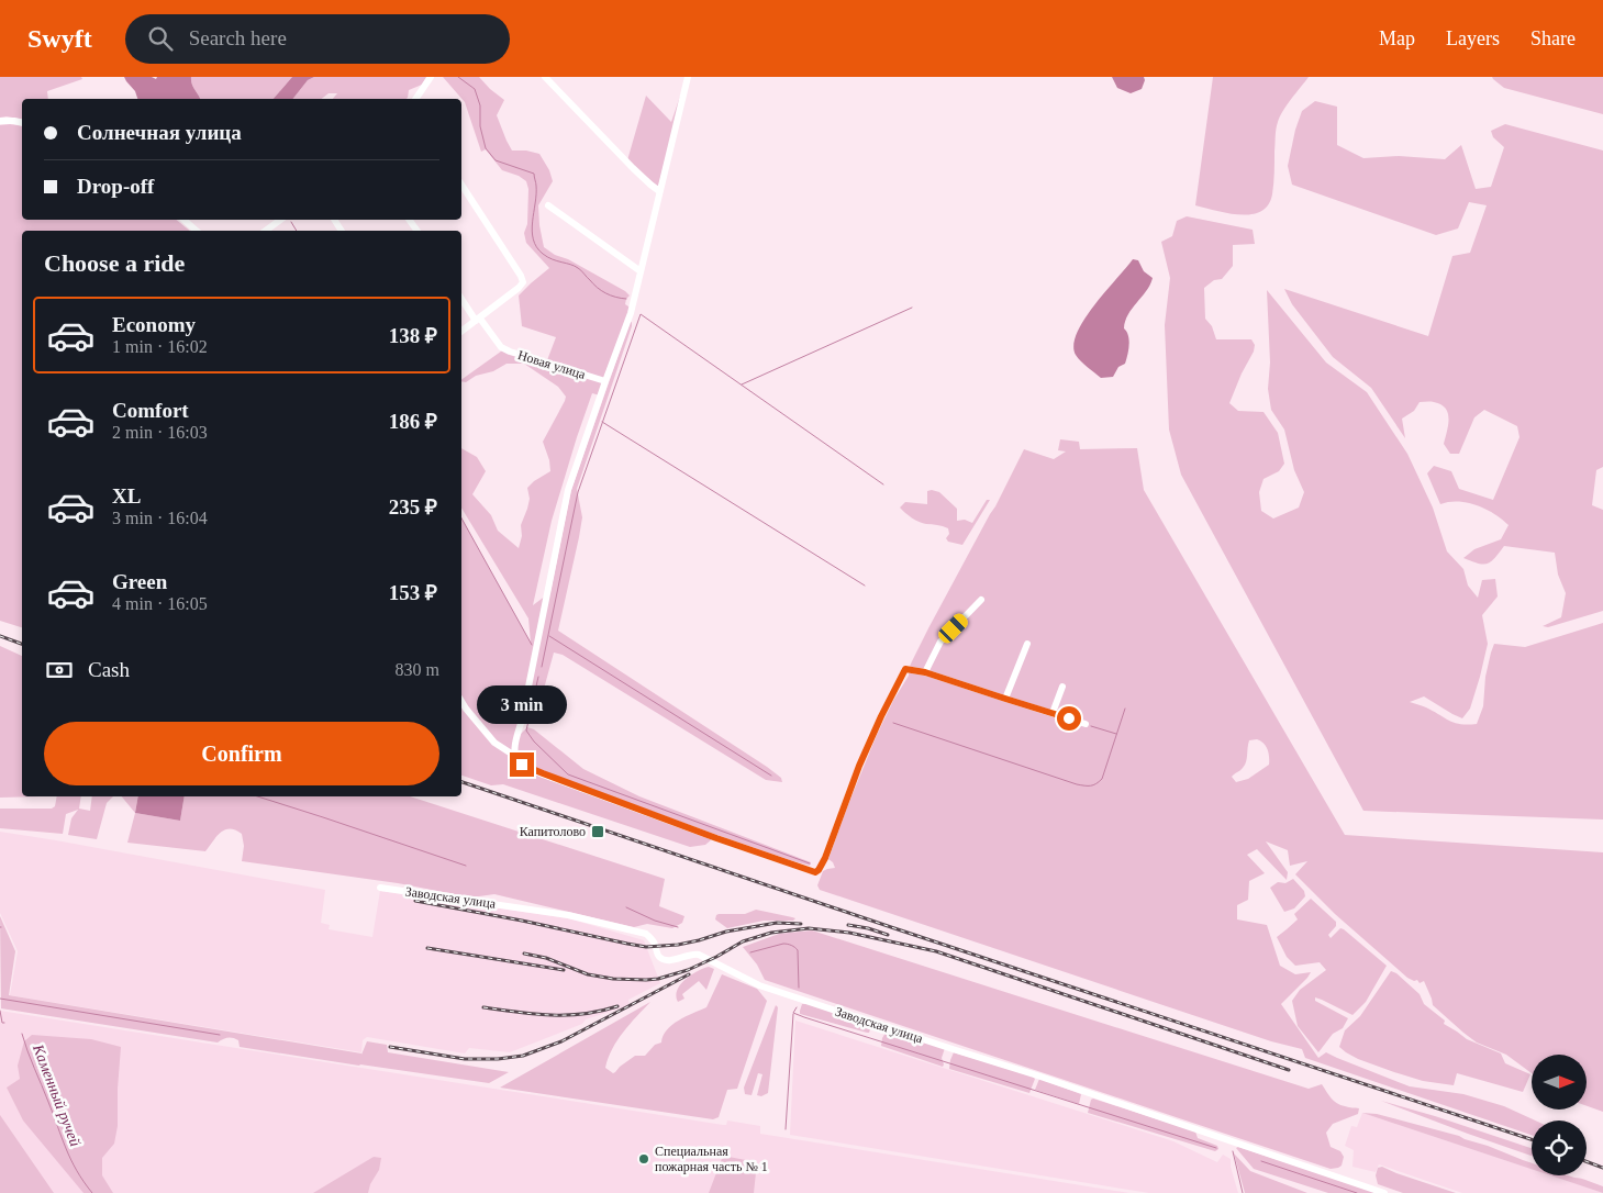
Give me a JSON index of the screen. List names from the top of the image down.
{
  "streets": {
    "street": ["Новая улица", "Заводская улица"]
  },
  "water": ["Каменный ручей"],
  "places": {
    "transit": ["Капитолово"],
    "other": ["Специальная пожарная часть № 1"]
  },
  "north": "right",
  "page": {
    "header": "Swyft",
    "search": "Search here",
    "nav": ["Map", "Layers", "Share"],
    "banner": ["Солнечная улица", "Drop-off"],
    "heading": "Choose a ride",
    "list": [
      {
        "name": "Economy",
        "note": "1 min · 16:02",
        "value": "138 ₽"
      },
      {
        "name": "Comfort",
        "note": "2 min · 16:03",
        "value": "186 ₽"
      },
      {
        "name": "XL",
        "note": "3 min · 16:04",
        "value": "235 ₽"
      },
      {
        "name": "Green",
        "note": "4 min · 16:05",
        "value": "153 ₽"
      }
    ],
    "pay": ["Cash", "830 m"],
    "bubble": "3 min",
    "buttons": "Confirm"
  }
}
